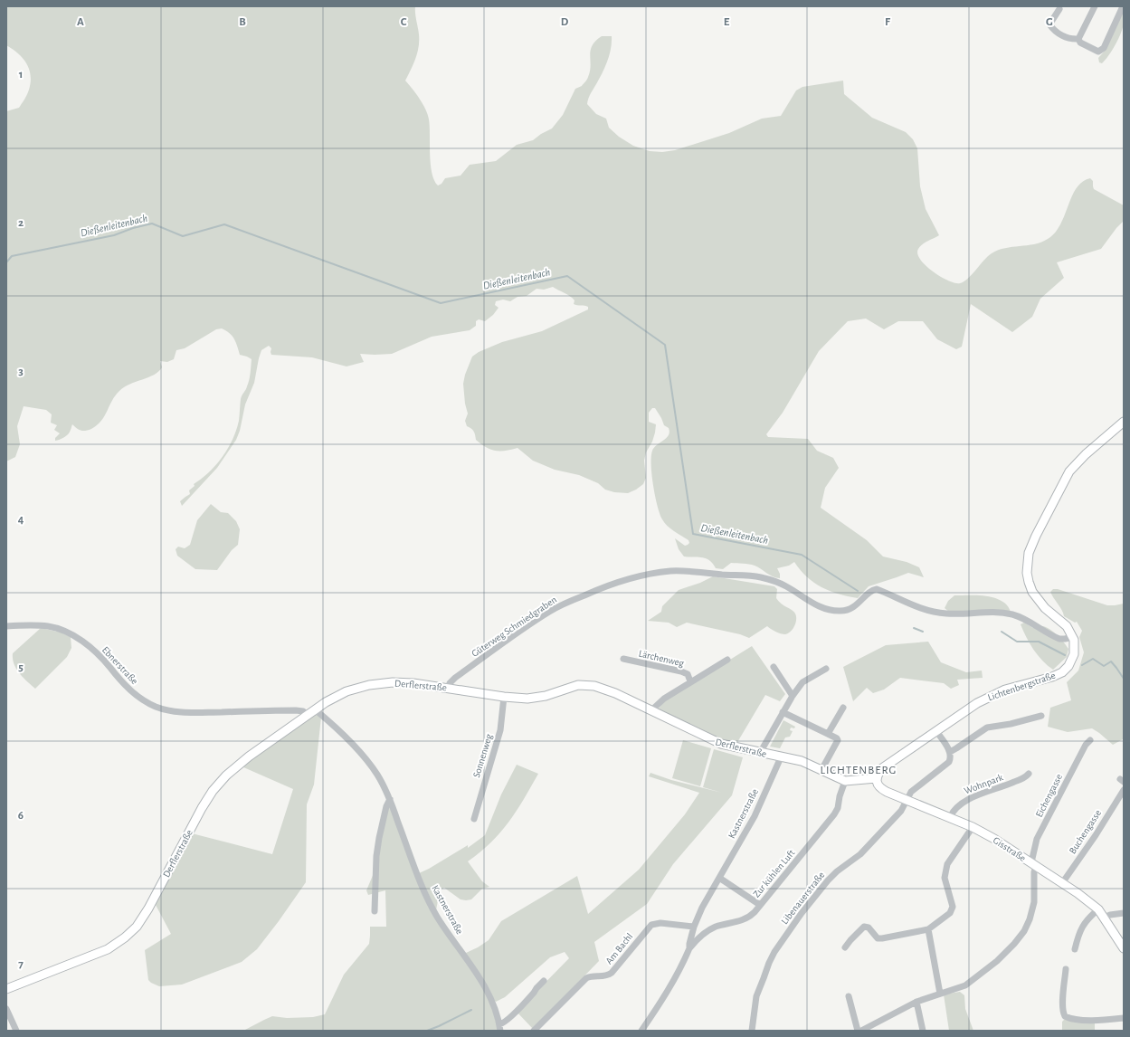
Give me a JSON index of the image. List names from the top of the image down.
{
  "streets": {
    "street": [
      "Güterweg Schmiedgraben",
      "Lärchenweg",
      "Ebnerstraße",
      "Derflerstraße",
      "Lichtenbergstraße",
      "Sonnenweg",
      "Wohnpark",
      "Eichengasse",
      "Kastnerstraße",
      "Buchengasse",
      "Gisstraße",
      "Zur kühlen Luft",
      "Libenauerstraße",
      "Am Bachl"
    ]
  },
  "crossings": [
    ["Güterweg Schmiedgraben", "Derflerstraße"],
    ["Güterweg Schmiedgraben", "Lichtenbergstraße"],
    ["Ebnerstraße", "Derflerstraße"],
    ["Derflerstraße", "Lichtenbergstraße"],
    ["Derflerstraße", "Sonnenweg"],
    ["Derflerstraße", "Kastnerstraße"],
    ["Derflerstraße", "Gisstraße"],
    ["Derflerstraße", "Zur kühlen Luft"],
    ["Lichtenbergstraße", "Gisstraße"],
    ["Wohnpark", "Gisstraße"],
    ["Eichengasse", "Gisstraße"],
    ["Kastnerstraße", "Zur kühlen Luft"],
    ["Kastnerstraße", "Am Bachl"],
    ["Buchengasse", "Gisstraße"],
    ["Gisstraße", "Libenauerstraße"]
  ],
  "districts": ["LICHTENBERG"],
  "water": ["Dießenleitenbach"],
  "grid": {
    "columns": [
      "A",
      "B",
      "C",
      "D",
      "E",
      "F",
      "G"
    ],
    "rows": [
      "1",
      "2",
      "3",
      "4",
      "5",
      "6",
      "7"
    ]
  }
}
